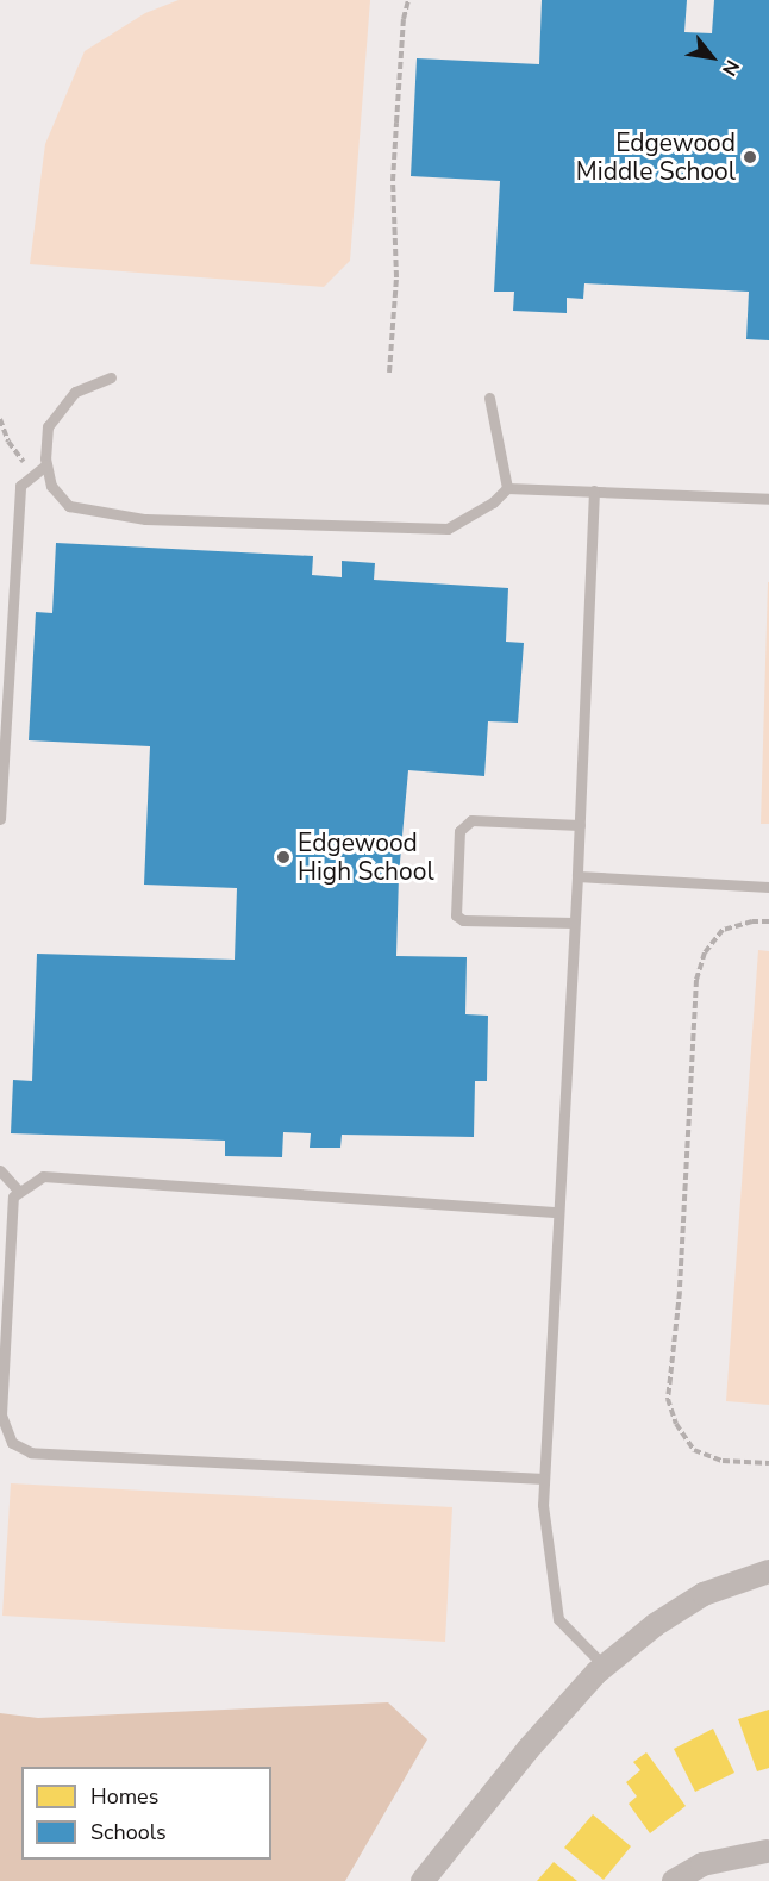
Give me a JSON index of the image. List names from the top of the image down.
{
  "places": ["Edgewood Middle School", "Edgewood High School"],
  "legend": ["Homes", "Schools"],
  "north": "bottom right"
}
